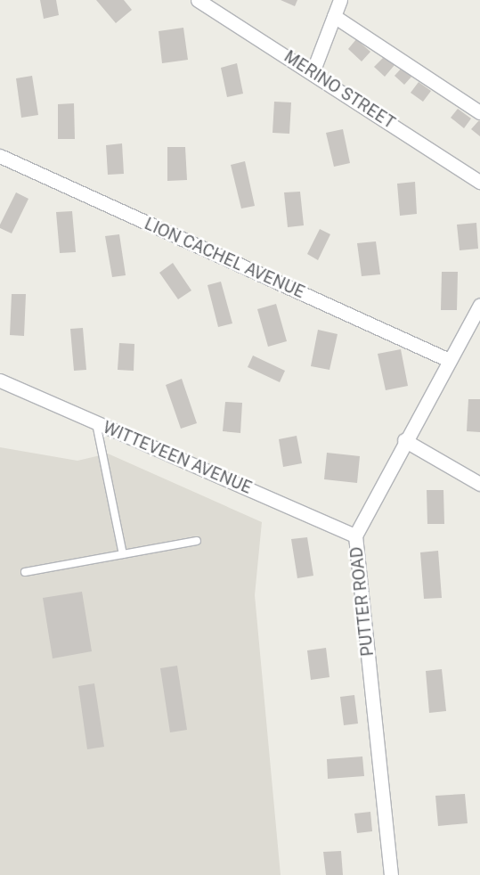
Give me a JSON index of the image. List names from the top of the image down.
{
  "streets": {
    "street": [
      "MERINO STREET",
      "LION CACHEL AVENUE",
      "WITTEVEEN AVENUE",
      "PUTTER ROAD"
    ]
  },
  "crossings": [
    ["LION CACHEL AVENUE", "PUTTER ROAD"],
    ["WITTEVEEN AVENUE", "PUTTER ROAD"]
  ]
}
